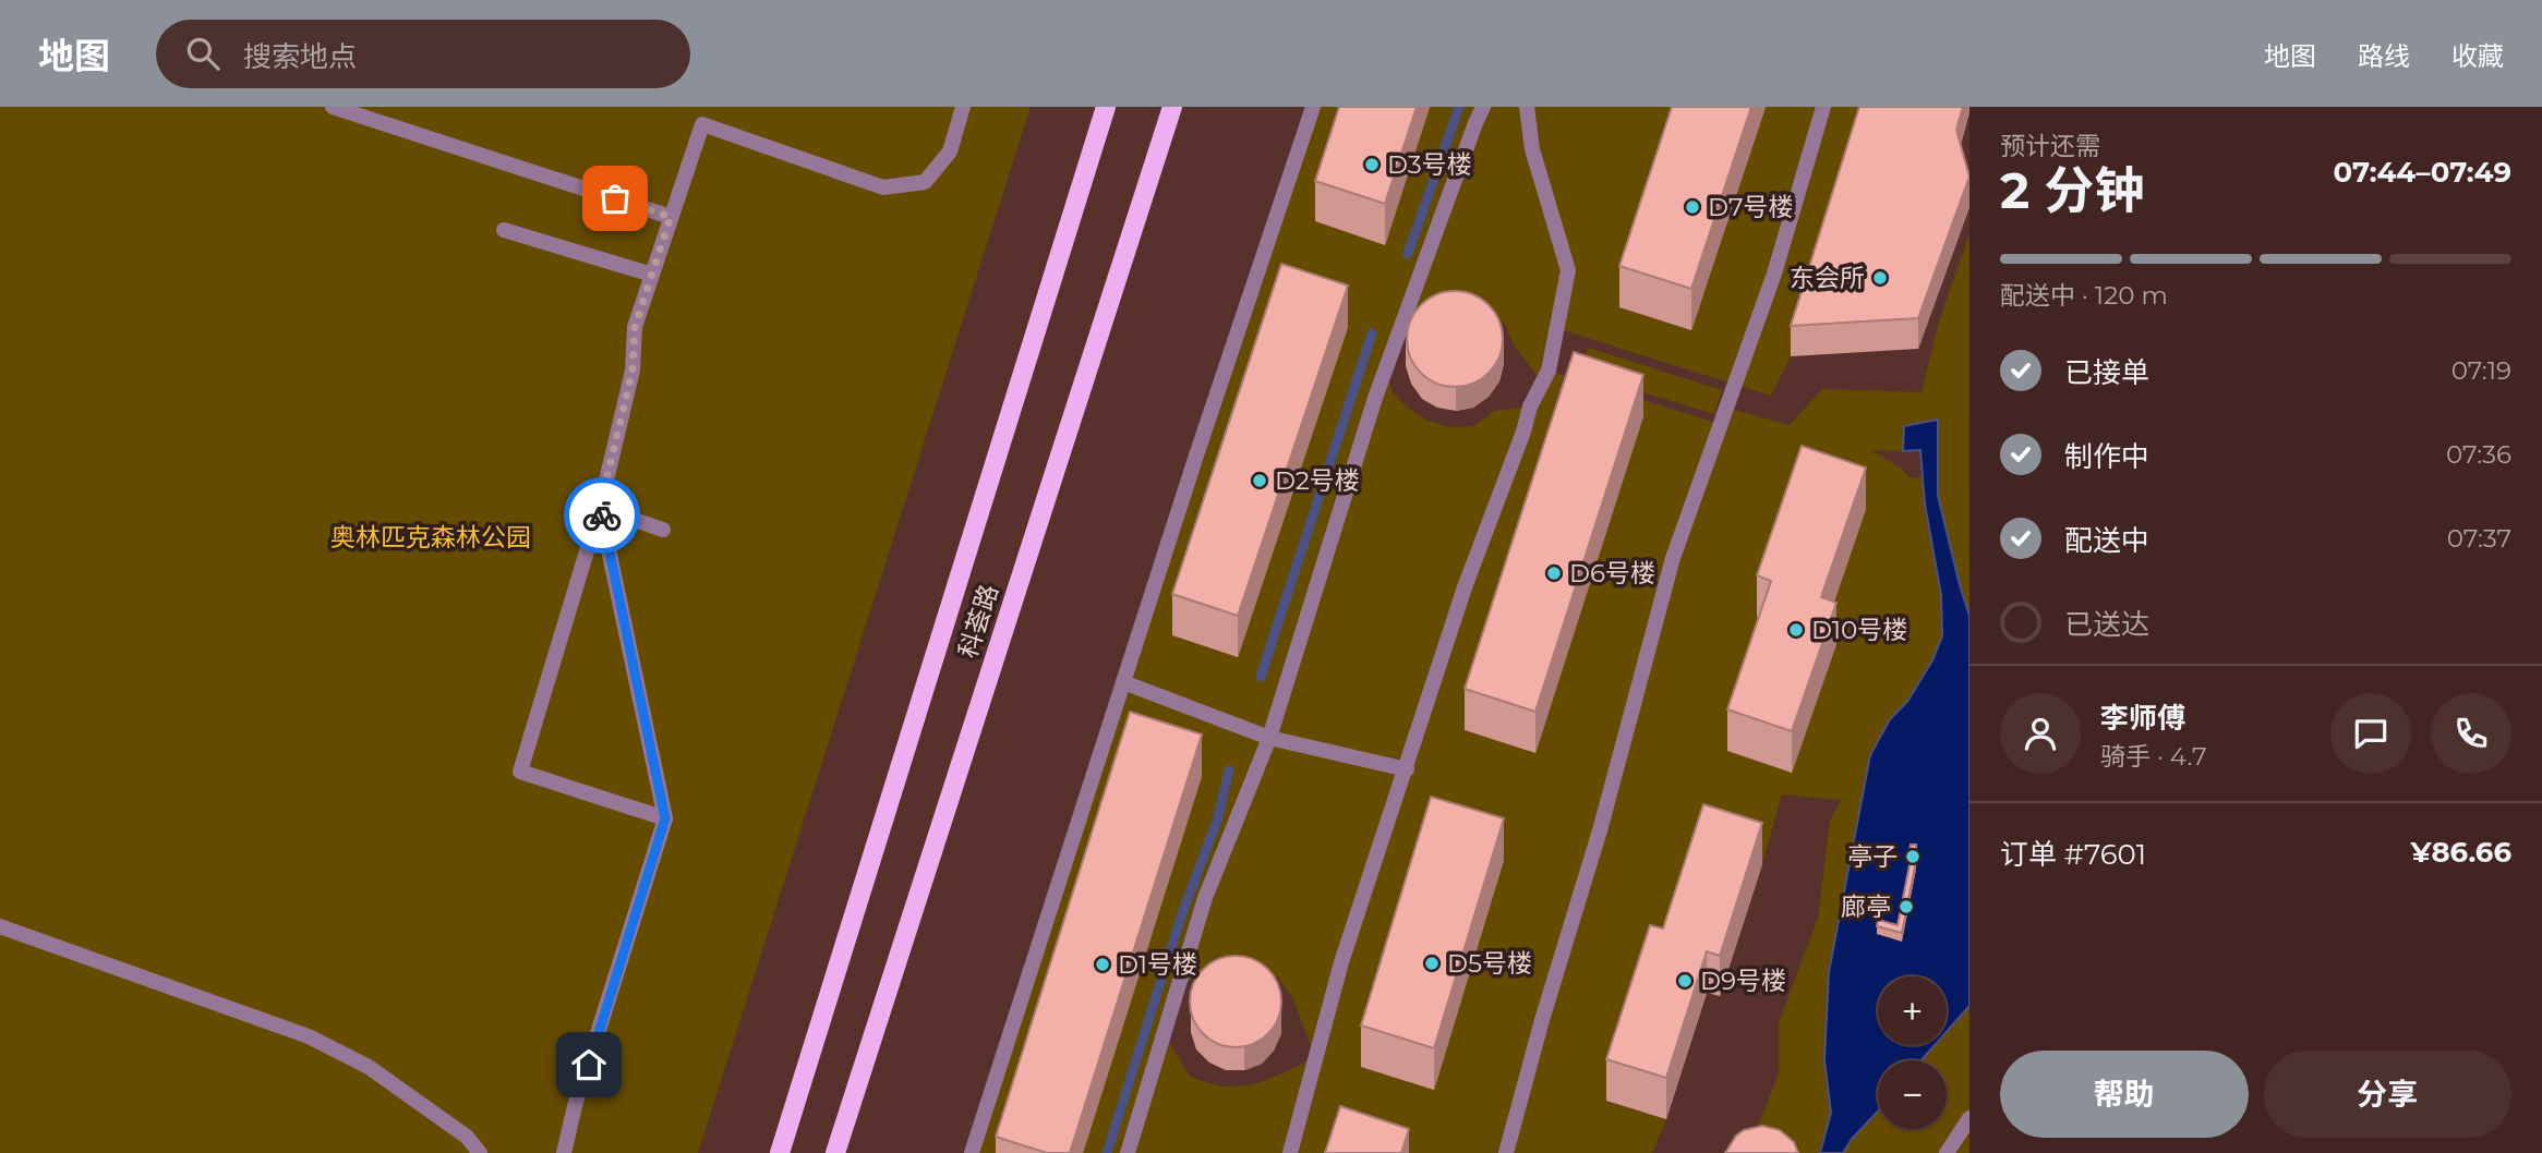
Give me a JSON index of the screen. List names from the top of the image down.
{
  "streets": {
    "main road": ["科荟路"]
  },
  "parks": ["奥林匹克森林公园"],
  "places": [
    "D3号楼",
    "D7号楼",
    "东会所",
    "D2号楼",
    "D6号楼",
    "D10号楼",
    "亭子",
    "廊亭",
    "D5号楼",
    "D1号楼",
    "D9号楼"
  ],
  "page": {
    "header": "地图",
    "search": "搜索地点",
    "nav": ["地图", "路线", "收藏"],
    "heading": ["2 分钟", "预计还需", "07:44–07:49"],
    "panel": [
      "李师傅",
      "骑手 · 4.7",
      "订单 #7601",
      "¥86.66"
    ],
    "bar": "配送中 · 120 m",
    "list": [
      ["已接单", "07:19"],
      ["制作中", "07:36"],
      ["配送中", "07:37"],
      "已送达"
    ],
    "map_buttons": ["+", "−"],
    "buttons": ["帮助", "分享"]
  }
}
